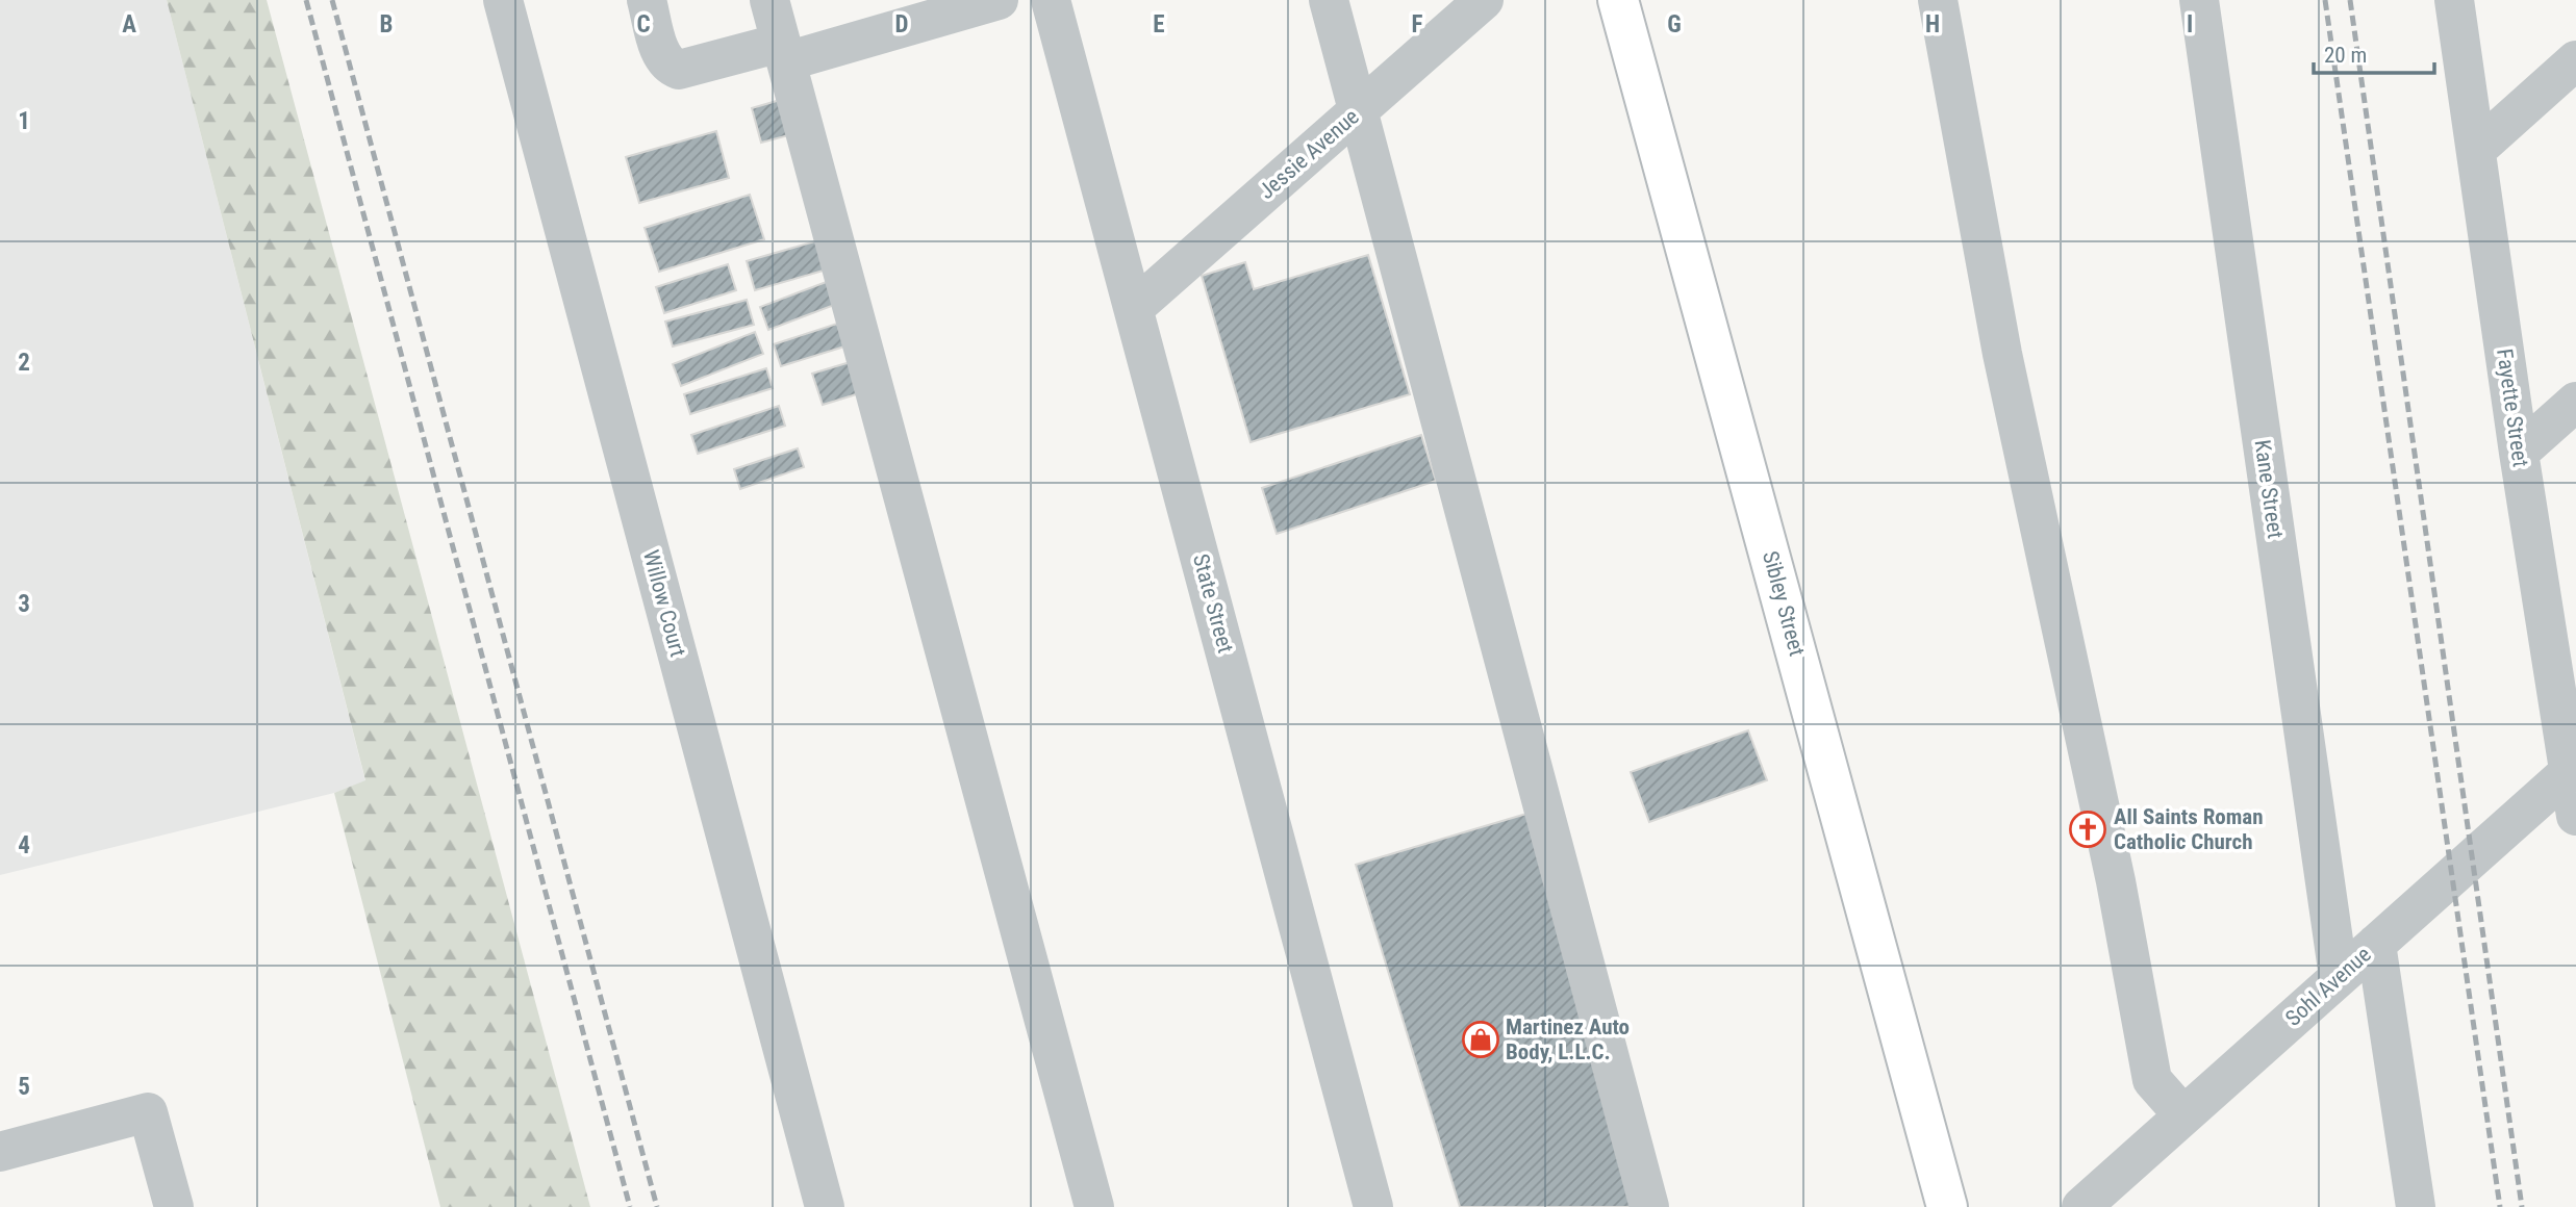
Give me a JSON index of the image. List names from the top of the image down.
{
  "streets": {
    "main road": ["Sibley Street"],
    "street": [
      "Jessie Avenue",
      "Fayette Street",
      "Kane Street",
      "Willow Court",
      "State Street",
      "Sohl Avenue"
    ]
  },
  "crossings": [
    ["Jessie Avenue", "State Street"],
    ["Fayette Street", "Sohl Avenue"],
    ["Kane Street", "Sohl Avenue"]
  ],
  "places": {
    "church": ["All Saints Roman Catholic Church"],
    "shop": ["Martinez Auto Body, L.L.C."]
  },
  "scale_bar": "20 m",
  "grid": {
    "columns": [
      "A",
      "B",
      "C",
      "D",
      "E",
      "F",
      "G",
      "H",
      "I"
    ],
    "rows": [
      "1",
      "2",
      "3",
      "4",
      "5"
    ]
  }
}
